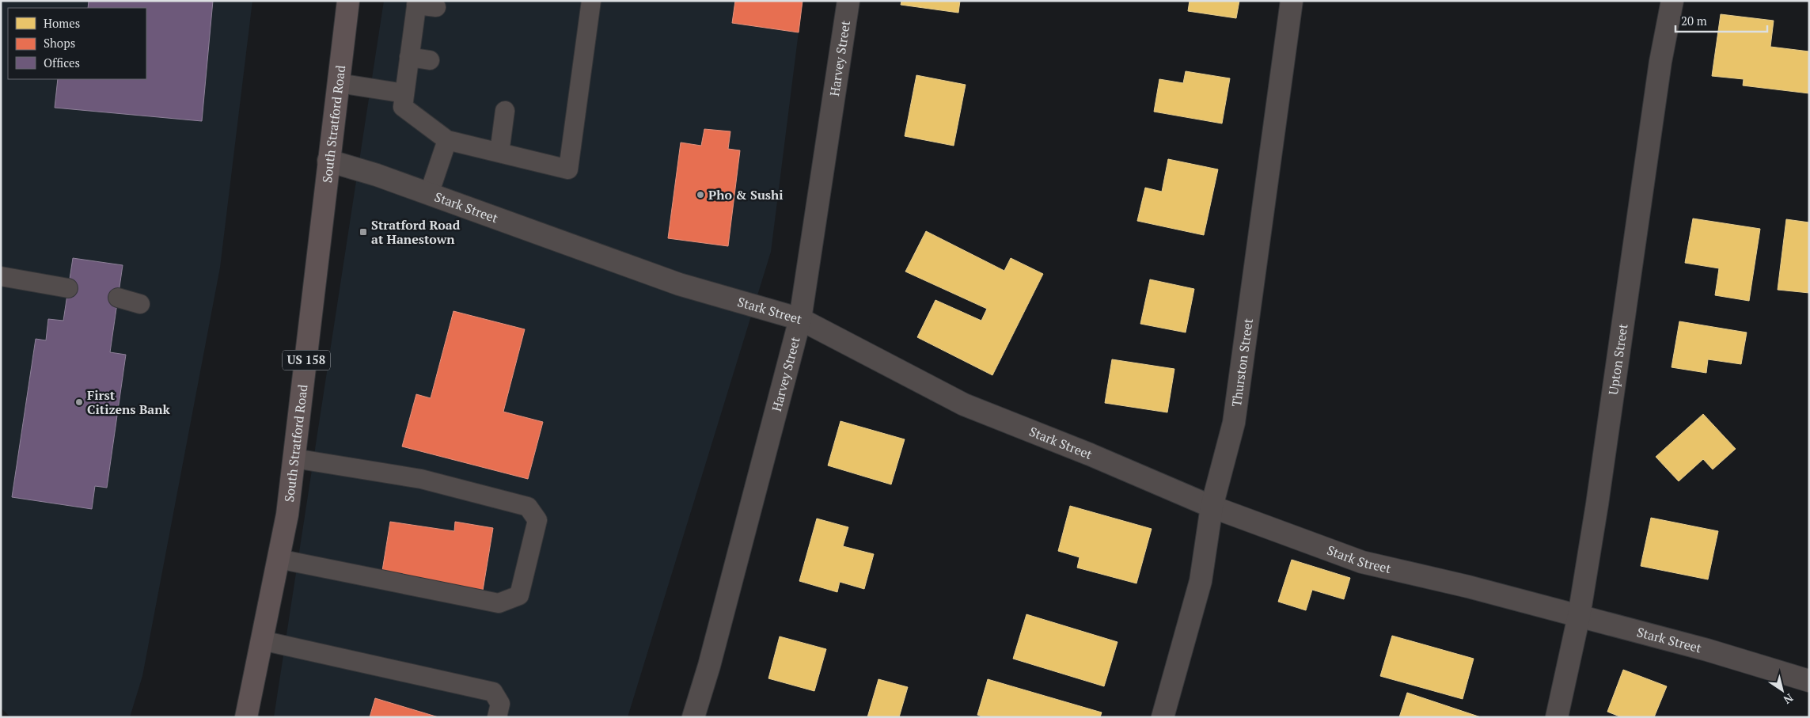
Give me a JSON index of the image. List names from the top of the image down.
{
  "streets": {
    "main road": ["South Stratford Road", "US 158"],
    "street": [
      "Harvey Street",
      "Stark Street",
      "Upton Street",
      "Thurston Street"
    ]
  },
  "crossings": [
    ["Harvey Street", "Stark Street"],
    ["South Stratford Road", "Stark Street"],
    ["Stark Street", "Upton Street"],
    ["Stark Street", "Thurston Street"]
  ],
  "places": {
    "other": ["Pho & Sushi", "First Citizens Bank"],
    "transit": ["Stratford Road at Hanestown"]
  },
  "legend": ["Homes", "Shops", "Offices"],
  "scale_bar": "20 m",
  "north": "bottom right"
}
